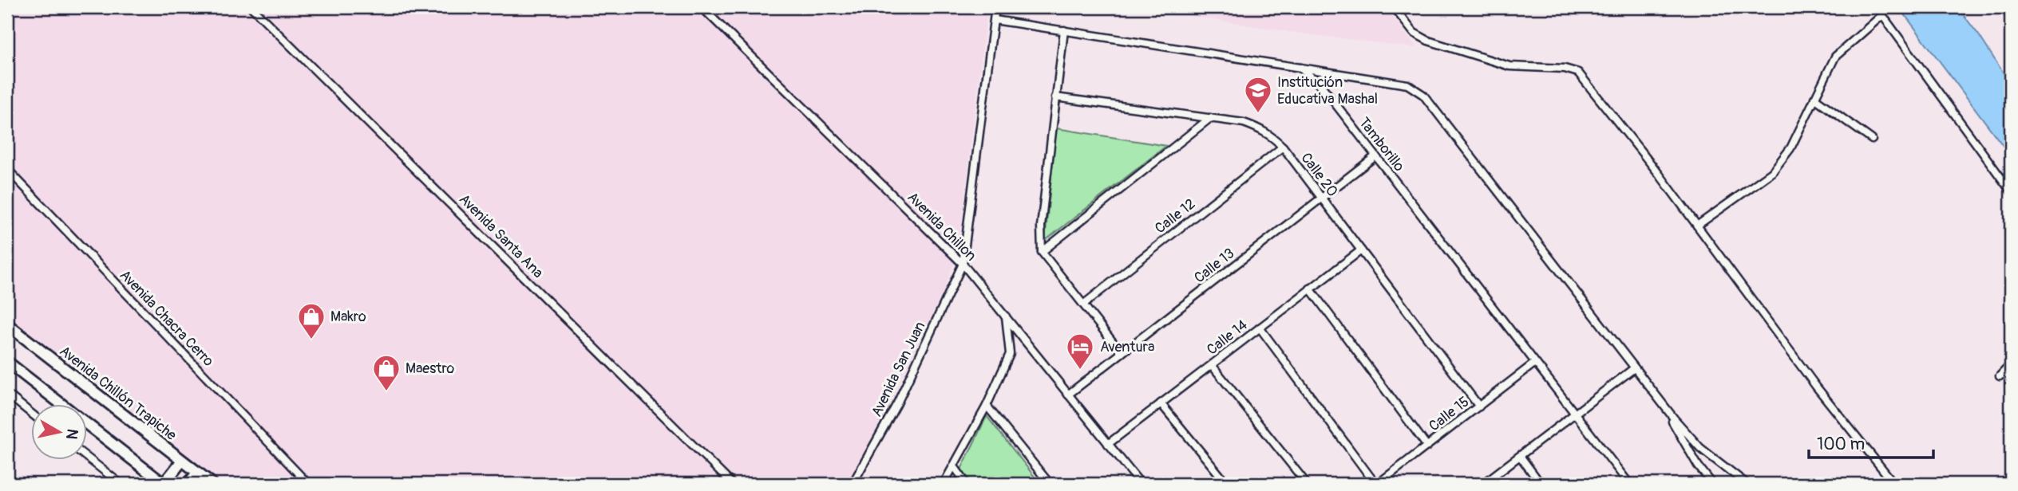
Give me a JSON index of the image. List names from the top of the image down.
{
  "streets": {
    "main road": ["Avenida Chillón Trapiche"],
    "street": [
      "Tamborillo",
      "Calle 20",
      "Calle 12",
      "Avenida Chillon",
      "Avenida Santa Ana",
      "Calle 13",
      "Avenida Chacra Cerro",
      "Calle 14",
      "Avenida San Juan",
      "Calle 15"
    ]
  },
  "crossings": [
    ["Tamborillo", "Calle 13"],
    ["Tamborillo", "Calle 15"],
    ["Calle 20", "Calle 12"],
    ["Calle 20", "Calle 13"],
    ["Calle 20", "Calle 14"],
    ["Calle 20", "Calle 15"],
    ["Avenida Chillon", "Calle 13"],
    ["Avenida Chillon", "Calle 14"],
    ["Avenida Chillon", "Avenida San Juan"]
  ],
  "places": {
    "school or university": ["Institución Educativa Mashal"],
    "shop": ["Makro", "Maestro"],
    "hotel": ["Aventura"]
  },
  "scale_bar": "100 m",
  "north": "right"
}
